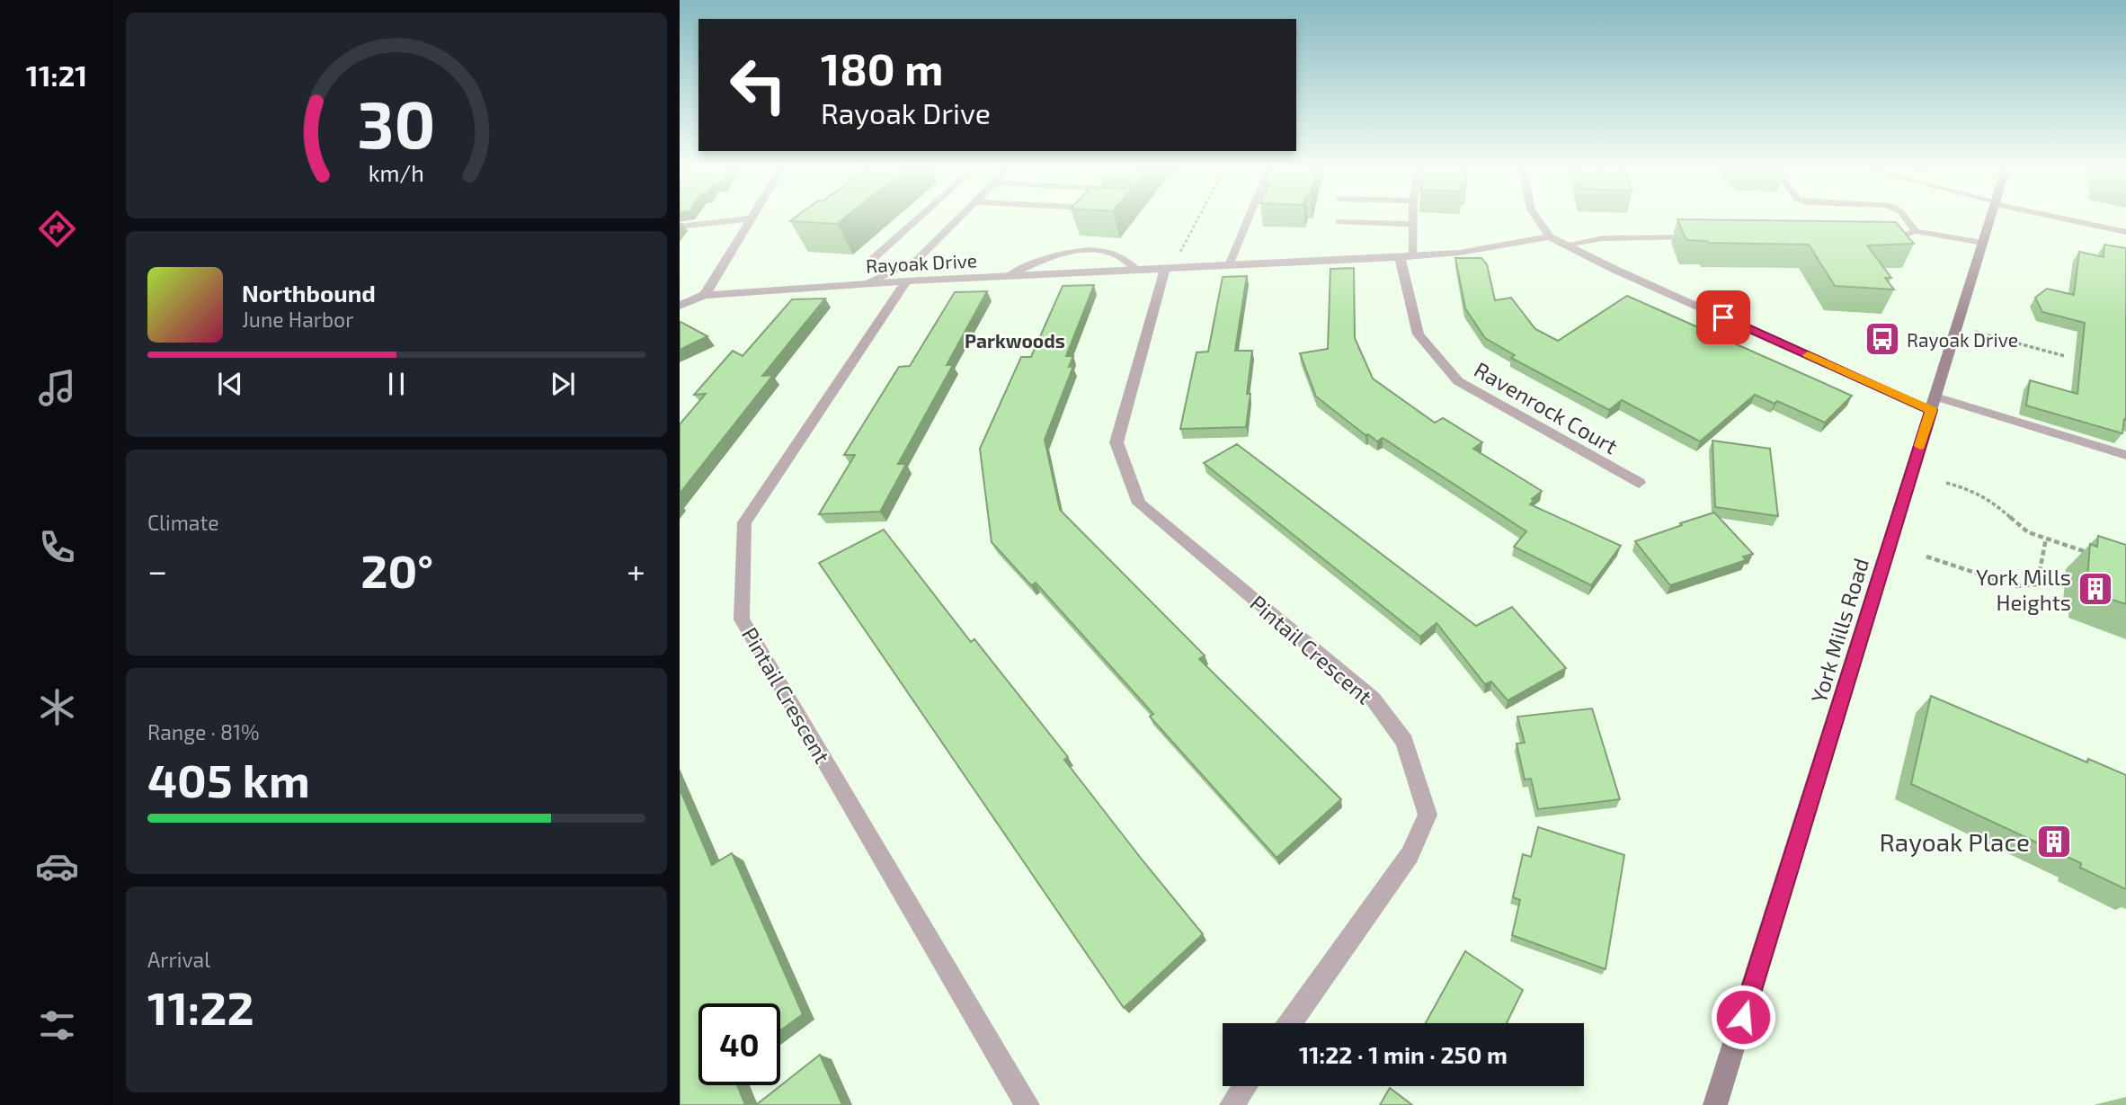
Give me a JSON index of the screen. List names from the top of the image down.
{
  "streets": {
    "street": [
      "Rayoak Drive",
      "Ravenrock Court",
      "York Mills Road",
      "Pintail Crescent"
    ]
  },
  "crossings": [
    ["Rayoak Drive", "Ravenrock Court"],
    ["Rayoak Drive", "Pintail Crescent"]
  ],
  "districts": ["Parkwoods"],
  "places": {
    "bus stop": ["Rayoak Drive"],
    "building": ["York Mills Heights", "Rayoak Place"]
  },
  "page": {
    "tabs": "11:21",
    "turn": ["180 m", "Rayoak Drive"],
    "song": ["Northbound", "June Harbor"],
    "tile": [
      "Climate",
      ["Range · 81%", "405 km"],
      ["Arrival", "11:22"]
    ],
    "heat": ["−", "20°", "+"],
    "limit": "40",
    "trip": "11:22 · 1 min · 250 m",
    "gauge": ["30", "km/h"]
  }
}
